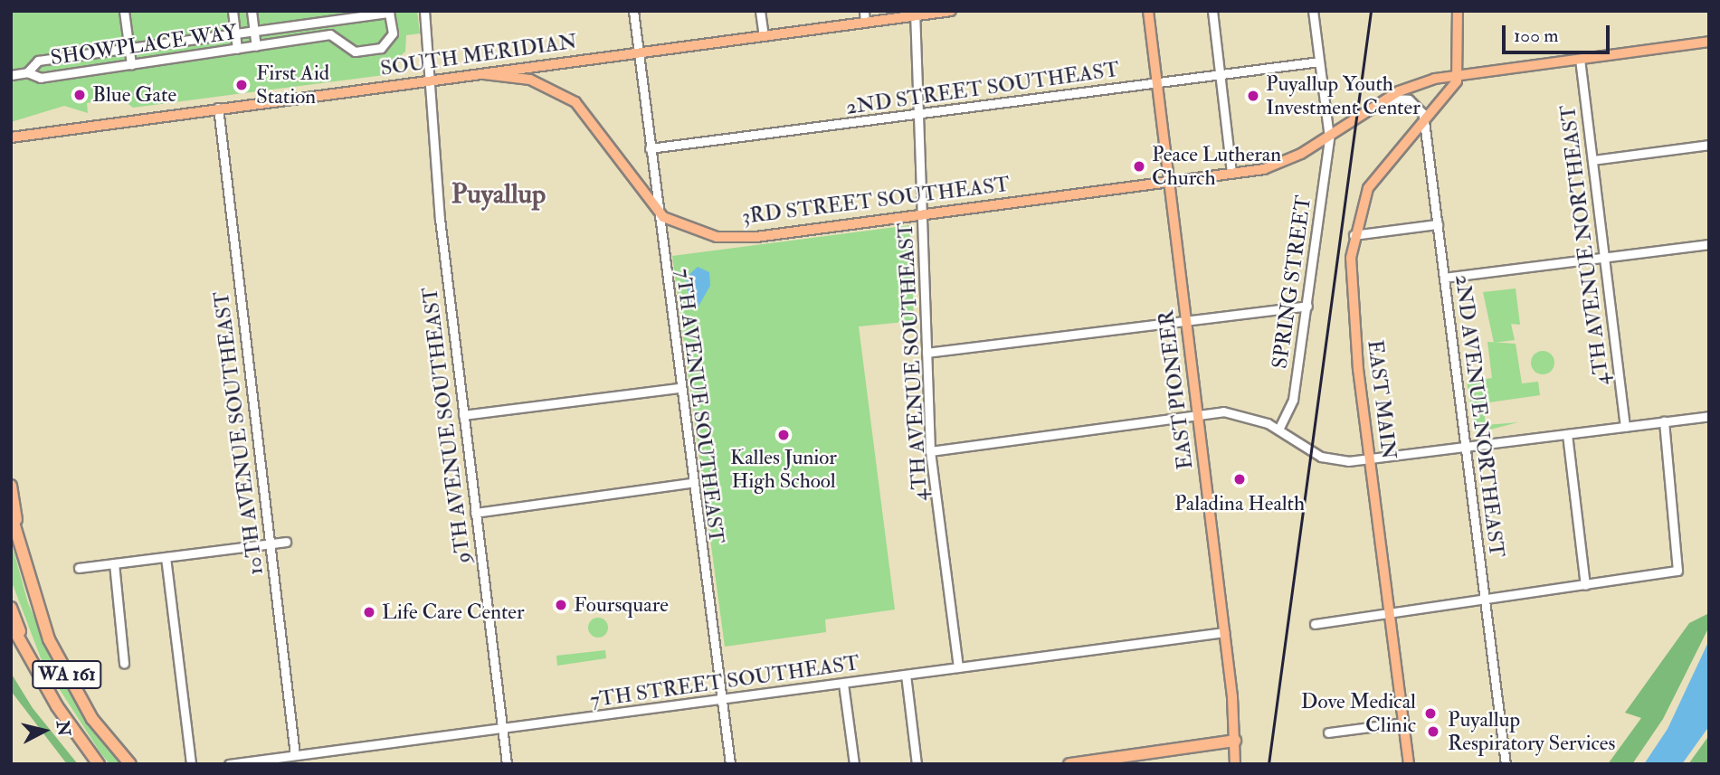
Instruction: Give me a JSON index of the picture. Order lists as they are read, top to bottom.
{
  "streets": {
    "highway": ["WA 161"],
    "main road": [
      "SOUTH MERIDIAN",
      "3RD STREET SOUTHEAST",
      "EAST PIONEER",
      "EAST MAIN"
    ],
    "street": [
      "SHOWPLACE WAY",
      "2ND STREET SOUTHEAST",
      "4TH AVENUE NORTHEAST",
      "SPRING STREET",
      "4TH AVENUE SOUTHEAST",
      "7TH AVENUE SOUTHEAST",
      "2ND AVENUE NORTHEAST",
      "9TH AVENUE SOUTHEAST",
      "10TH AVENUE SOUTHEAST",
      "7TH STREET SOUTHEAST"
    ]
  },
  "crossings": [
    ["SOUTH MERIDIAN", "3RD STREET SOUTHEAST"],
    ["SOUTH MERIDIAN", "4TH AVENUE SOUTHEAST"],
    ["SOUTH MERIDIAN", "7TH AVENUE SOUTHEAST"],
    ["SOUTH MERIDIAN", "9TH AVENUE SOUTHEAST"],
    ["SOUTH MERIDIAN", "10TH AVENUE SOUTHEAST"],
    ["2ND STREET SOUTHEAST", "4TH AVENUE SOUTHEAST"],
    ["2ND STREET SOUTHEAST", "EAST PIONEER"],
    ["2ND STREET SOUTHEAST", "7TH AVENUE SOUTHEAST"],
    ["3RD STREET SOUTHEAST", "4TH AVENUE NORTHEAST"],
    ["3RD STREET SOUTHEAST", "SPRING STREET"],
    ["3RD STREET SOUTHEAST", "4TH AVENUE SOUTHEAST"],
    ["3RD STREET SOUTHEAST", "EAST PIONEER"],
    ["3RD STREET SOUTHEAST", "EAST MAIN"],
    ["3RD STREET SOUTHEAST", "7TH AVENUE SOUTHEAST"],
    ["3RD STREET SOUTHEAST", "2ND AVENUE NORTHEAST"],
    ["4TH AVENUE SOUTHEAST", "7TH STREET SOUTHEAST"],
    ["EAST PIONEER", "7TH STREET SOUTHEAST"],
    ["EAST MAIN", "2ND AVENUE NORTHEAST"],
    ["7TH AVENUE SOUTHEAST", "7TH STREET SOUTHEAST"],
    ["9TH AVENUE SOUTHEAST", "7TH STREET SOUTHEAST"],
    ["10TH AVENUE SOUTHEAST", "7TH STREET SOUTHEAST"]
  ],
  "districts": ["Puyallup"],
  "places": [
    "First Aid Station",
    "Blue Gate",
    "Puyallup Youth Investment Center",
    "Peace Lutheran Church",
    "Kalles Junior High School",
    "Paladina Health",
    "Foursquare",
    "Life Care Center",
    "Dove Medical Clinic",
    "Puyallup Respiratory Services"
  ],
  "scale_bar": "100 m",
  "north": "right"
}
